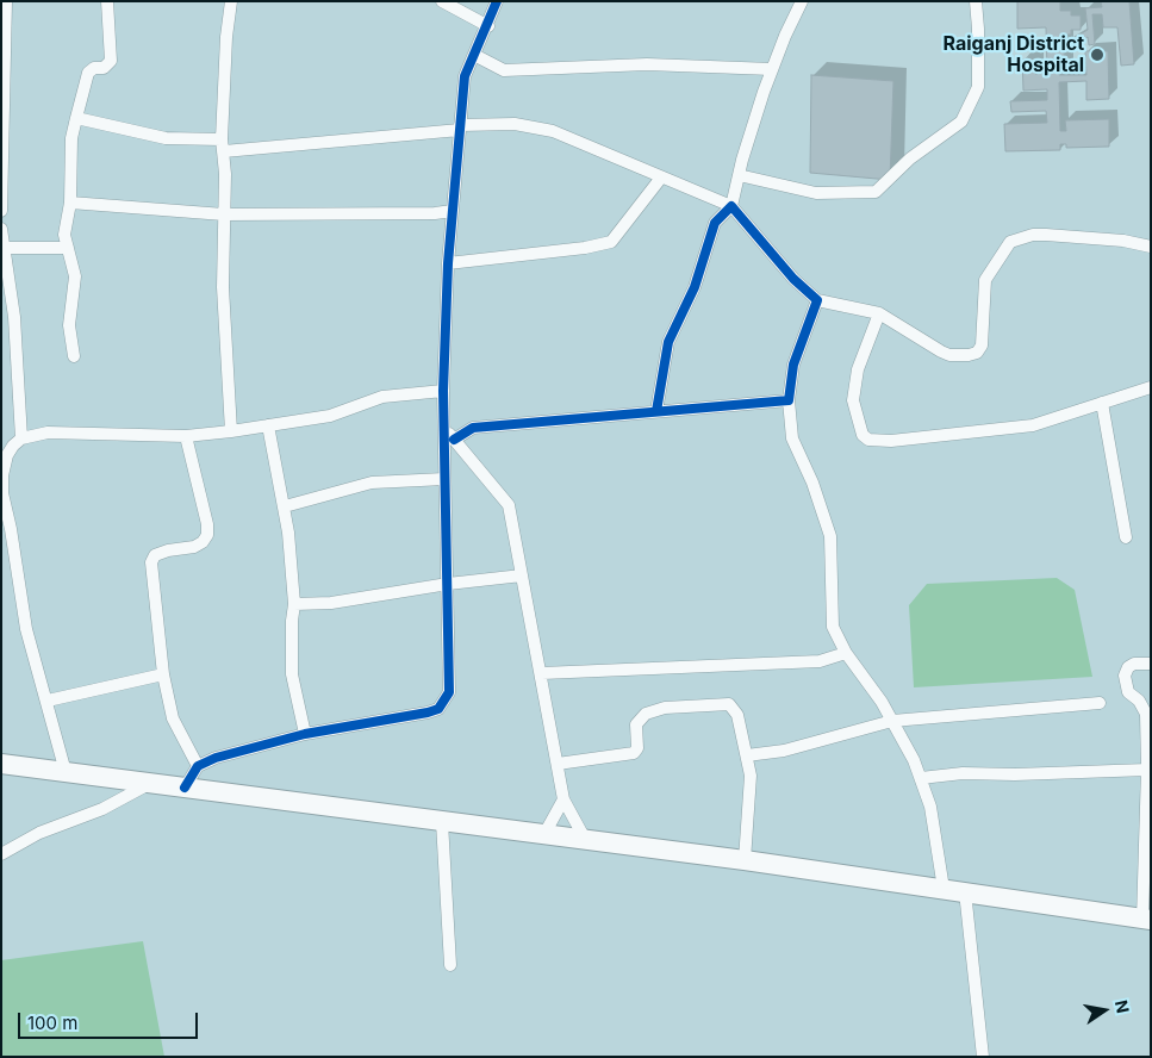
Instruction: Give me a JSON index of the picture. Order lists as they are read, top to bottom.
{
  "places": ["Raiganj District Hospital"],
  "scale_bar": "100 m",
  "north": "right"
}
